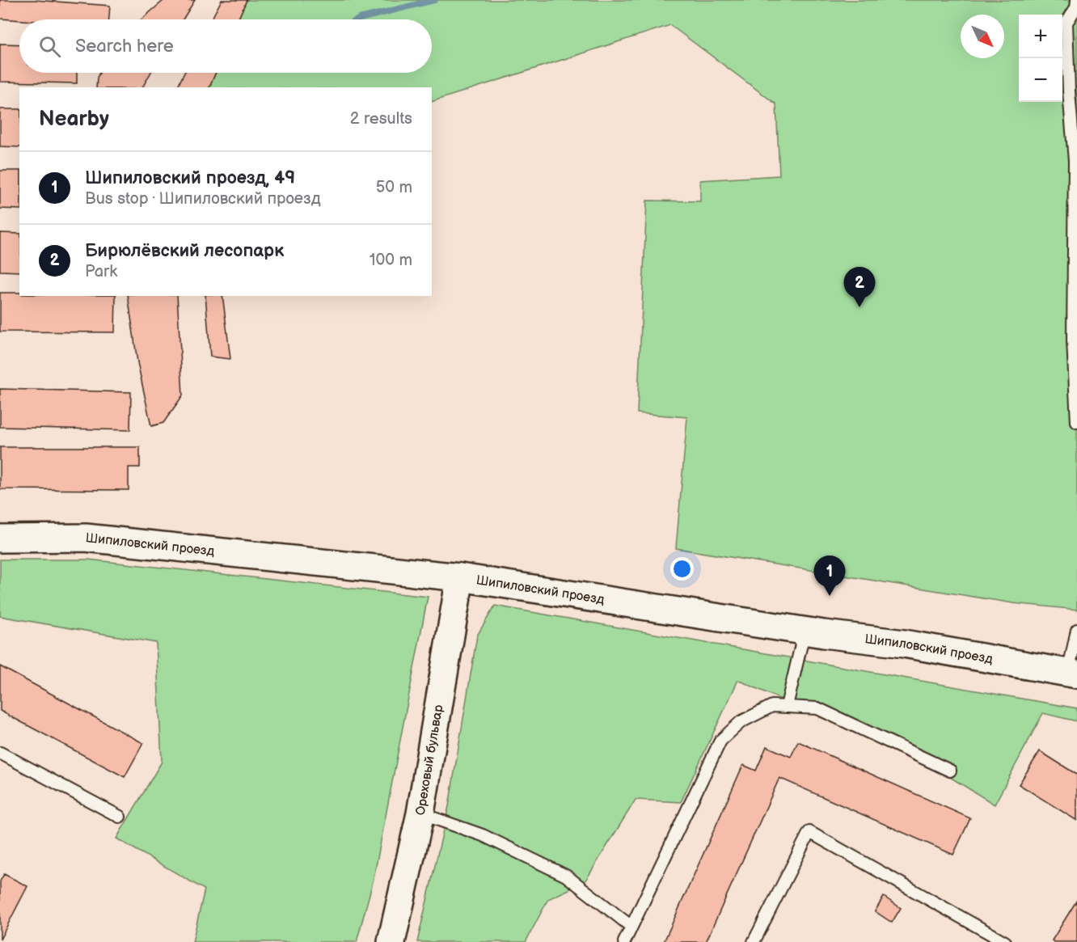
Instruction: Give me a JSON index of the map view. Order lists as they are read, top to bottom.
{
  "streets": {
    "main road": ["Шипиловский проезд", "Ореховый бульвар"]
  },
  "crossings": [
    ["Шипиловский проезд", "Ореховый бульвар"]
  ],
  "north": "bottom right",
  "page": {
    "map_buttons": ["+", "−"],
    "search": "Search here",
    "heading": ["Nearby", "2 results"],
    "list": [
      {
        "mark": "1",
        "name": "Шипиловский проезд, 49",
        "note": "Bus stop · Шипиловский проезд",
        "value": "50 m"
      },
      {
        "mark": "2",
        "name": "Бирюлёвский лесопарк",
        "note": "Park",
        "value": "100 m"
      }
    ],
    "pins": ["2", "1"]
  }
}
